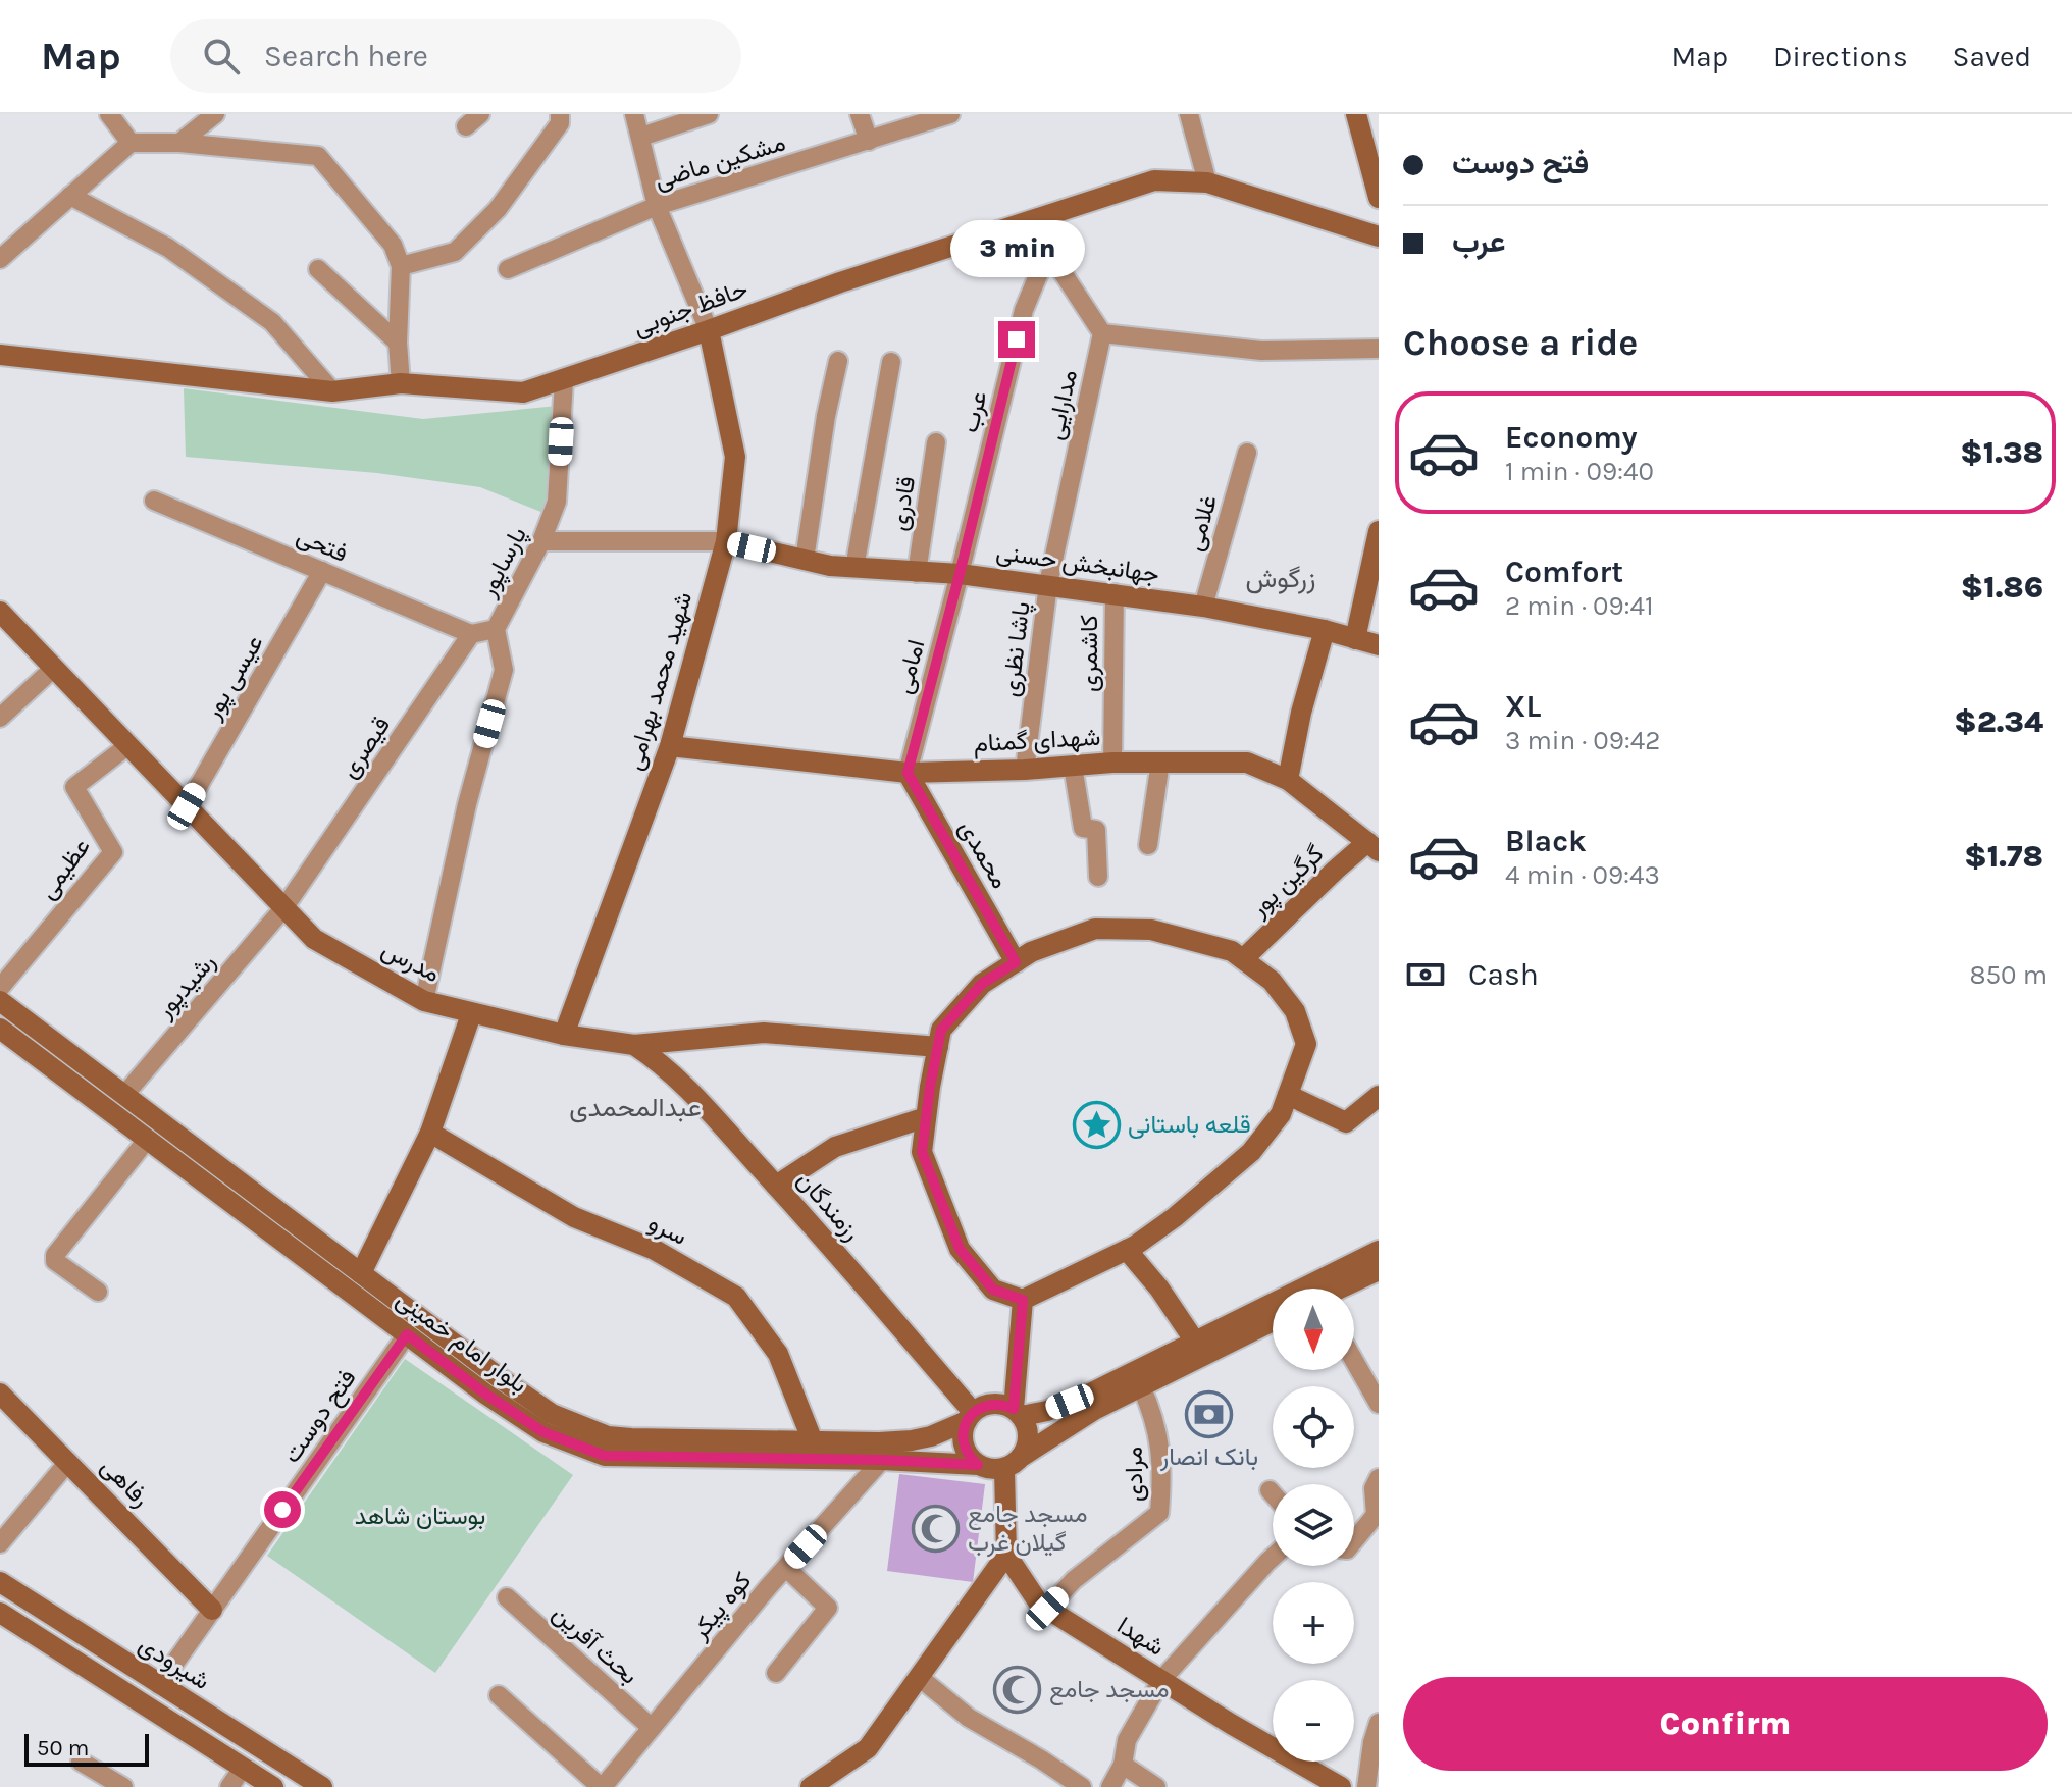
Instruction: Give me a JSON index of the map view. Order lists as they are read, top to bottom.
{
  "streets": {
    "street": [
      "مشکین ماضی",
      "حافظ جنوبی",
      "مدارایی",
      "عرب",
      "قادری",
      "غلامی",
      "فتحی",
      "پارساپور",
      "جهانبخش حسنی",
      "پاشا نظری",
      "کاشمری",
      "امامی",
      "عیسی پور",
      "شهید محمد بهرامی",
      "شهدای گمنام",
      "قیصری",
      "محمدی",
      "عظیمی",
      "گرگین پور",
      "مدرس",
      "رشیدپور",
      "رزمندگان",
      "سرو",
      "بلوار امام خمینی",
      "فتح دوست",
      "مرادی",
      "رفاهی",
      "کوه پیکر",
      "شهدا",
      "بحث آفرین",
      "شیرودی"
    ]
  },
  "crossings": [
    ["حافظ جنوبی", "پارساپور"],
    ["حافظ جنوبی", "شهید محمد بهرامی"],
    ["مدارایی", "جهانبخش حسنی"],
    ["مدارایی", "پاشا نظری"],
    ["عرب", "جهانبخش حسنی"],
    ["عرب", "امامی"],
    ["قادری", "جهانبخش حسنی"],
    ["غلامی", "جهانبخش حسنی"],
    ["فتحی", "عیسی پور"],
    ["فتحی", "قیصری"],
    ["پارساپور", "مدرس"],
    ["جهانبخش حسنی", "پاشا نظری"],
    ["جهانبخش حسنی", "کاشمری"],
    ["جهانبخش حسنی", "امامی"],
    ["جهانبخش حسنی", "شهید محمد بهرامی"],
    ["پاشا نظری", "شهدای گمنام"],
    ["کاشمری", "شهدای گمنام"],
    ["امامی", "شهدای گمنام"],
    ["امامی", "محمدی"],
    ["عیسی پور", "مدرس"],
    ["شهید محمد بهرامی", "شهدای گمنام"],
    ["شهید محمد بهرامی", "مدرس"],
    ["شهدای گمنام", "محمدی"],
    ["شهدای گمنام", "گرگین پور"],
    ["قیصری", "مدرس"],
    ["قیصری", "رشیدپور"],
    ["عظیمی", "مدرس"],
    ["مدرس", "رشیدپور"],
    ["مدرس", "رزمندگان"],
    ["رشیدپور", "بلوار امام خمینی"],
    ["رزمندگان", "بلوار امام خمینی"],
    ["سرو", "بلوار امام خمینی"],
    ["بلوار امام خمینی", "فتح دوست"],
    ["بلوار امام خمینی", "کوه پیکر"],
    ["فتح دوست", "رفاهی"],
    ["فتح دوست", "شیرودی"],
    ["مرادی", "شهدا"],
    ["کوه پیکر", "بحث آفرین"]
  ],
  "districts": ["زرگوش", "عبدالمحمدی"],
  "parks": ["بوستان شاهد"],
  "places": {
    "place": ["قلعه باستانی"],
    "bank": ["بانک انصار"],
    "mosque": ["مسجد جامع گیلان غرب", "مسجد جامع"]
  },
  "scale_bar": "50 m",
  "north": "bottom",
  "page": {
    "header": "Map",
    "search": "Search here",
    "nav": ["Map", "Directions", "Saved"],
    "banner": ["فتح دوست", "عرب"],
    "bubble": "3 min",
    "heading": "Choose a ride",
    "list": [
      {
        "name": "Economy",
        "note": "1 min · 09:40",
        "value": "$1.38"
      },
      {
        "name": "Comfort",
        "note": "2 min · 09:41",
        "value": "$1.86"
      },
      {
        "name": "XL",
        "note": "3 min · 09:42",
        "value": "$2.34"
      },
      {
        "name": "Black",
        "note": "4 min · 09:43",
        "value": "$1.78"
      }
    ],
    "pay": ["Cash", "850 m"],
    "map_buttons": ["+", "−"],
    "buttons": "Confirm",
    "scale": "50 m"
  }
}
